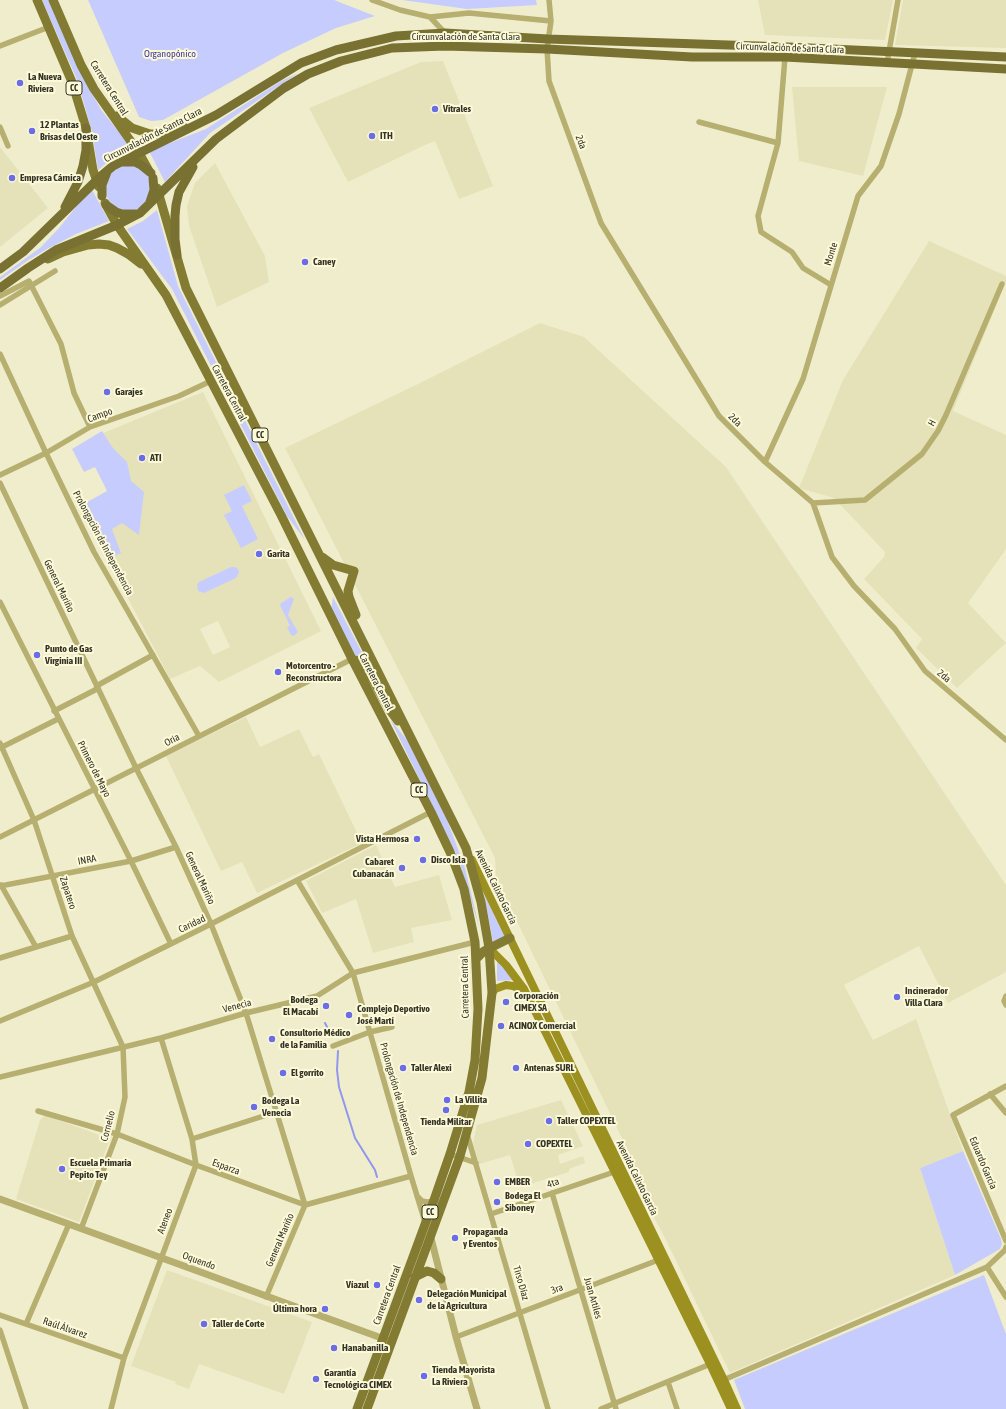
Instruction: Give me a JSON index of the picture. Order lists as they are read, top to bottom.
{
  "streets": {
    "highway": ["Circunvalación de Santa Clara"],
    "main road": ["CC", "Carretera Central", "Avenida Calixto García"],
    "street": [
      "2da",
      "Monte",
      "Campo",
      "H",
      "Prolongación de Independencia",
      "General Mariño",
      "Oria",
      "Primero de Mayo",
      "INRA",
      "Zapatero",
      "Caridad",
      "Venecia",
      "Cornelio",
      "Eduardo García",
      "Esparza",
      "4ta",
      "Ateneo",
      "Oquendo",
      "Tirso Díaz",
      "3ra",
      "Juan Artiles",
      "Raúl Álvarez"
    ]
  },
  "crossings": [
    ["Circunvalación de Santa Clara", "Carretera Central"],
    ["Circunvalación de Santa Clara", "2da"],
    ["Circunvalación de Santa Clara", "Monte"],
    ["Carretera Central", "Campo"],
    ["Carretera Central", "Prolongación de Independencia"],
    ["Carretera Central", "Oria"],
    ["Carretera Central", "Avenida Calixto García"],
    ["Carretera Central", "Caridad"],
    ["Carretera Central", "Venecia"],
    ["Carretera Central", "Oquendo"],
    ["Carretera Central", "Tirso Díaz"],
    ["2da", "Monte"],
    ["2da", "H"],
    ["Campo", "Prolongación de Independencia"],
    ["Prolongación de Independencia", "Oria"],
    ["Prolongación de Independencia", "Caridad"],
    ["Prolongación de Independencia", "Venecia"],
    ["Prolongación de Independencia", "3ra"],
    ["General Mariño", "Oria"],
    ["General Mariño", "INRA"],
    ["General Mariño", "Caridad"],
    ["General Mariño", "Venecia"],
    ["General Mariño", "Esparza"],
    ["General Mariño", "Oquendo"],
    ["Oria", "Primero de Mayo"],
    ["Oria", "Zapatero"],
    ["Primero de Mayo", "INRA"],
    ["Primero de Mayo", "Caridad"],
    ["INRA", "Zapatero"],
    ["Avenida Calixto García", "4ta"],
    ["Avenida Calixto García", "3ra"],
    ["Zapatero", "Caridad"],
    ["Zapatero", "Venecia"],
    ["Zapatero", "Cornelio"],
    ["Venecia", "Cornelio"],
    ["Venecia", "Ateneo"],
    ["Cornelio", "Esparza"],
    ["Cornelio", "Oquendo"],
    ["Esparza", "Ateneo"],
    ["4ta", "Tirso Díaz"],
    ["4ta", "Juan Artiles"],
    ["Ateneo", "Oquendo"],
    ["Ateneo", "Raúl Álvarez"],
    ["Tirso Díaz", "3ra"],
    ["3ra", "Juan Artiles"]
  ],
  "parks": ["Organopónico"],
  "places": [
    "La Nueva Riviera",
    "Vitrales",
    "12 Plantas Brisas del Oeste",
    "ITH",
    "Empresa Cárnica",
    "Caney",
    "Garajes",
    "ATI",
    "Garita",
    "Punto de Gas Virginia III",
    "Motorcentro - Reconstructora",
    "Vista Hermosa",
    "Disco Isla",
    "Cabaret Cubanacán",
    "Incinerador Villa Clara",
    "Corporación CIMEX SA",
    "Bodega El Macabí",
    "Complejo Deportivo José Martí",
    "ACINOX Comercial",
    "Consultorio Médico de la Familia",
    "Taller Alexi",
    "Antenas SURL",
    "El gorrito",
    "La Villita",
    "Bodega La Venecia",
    "Tienda Militar",
    "Taller COPEXTEL",
    "COPEXTEL",
    "Escuela Primaria Pepito Tey",
    "EMBER",
    "Bodega El Siboney",
    "Propaganda y Eventos",
    "Víazul",
    "Delegación Municipal de la Agricultura",
    "Última hora",
    "Taller de Corte",
    "Hanabanilla",
    "Tienda Mayorista La Riviera",
    "Garantía Tecnológica CIMEX"
  ]
}
